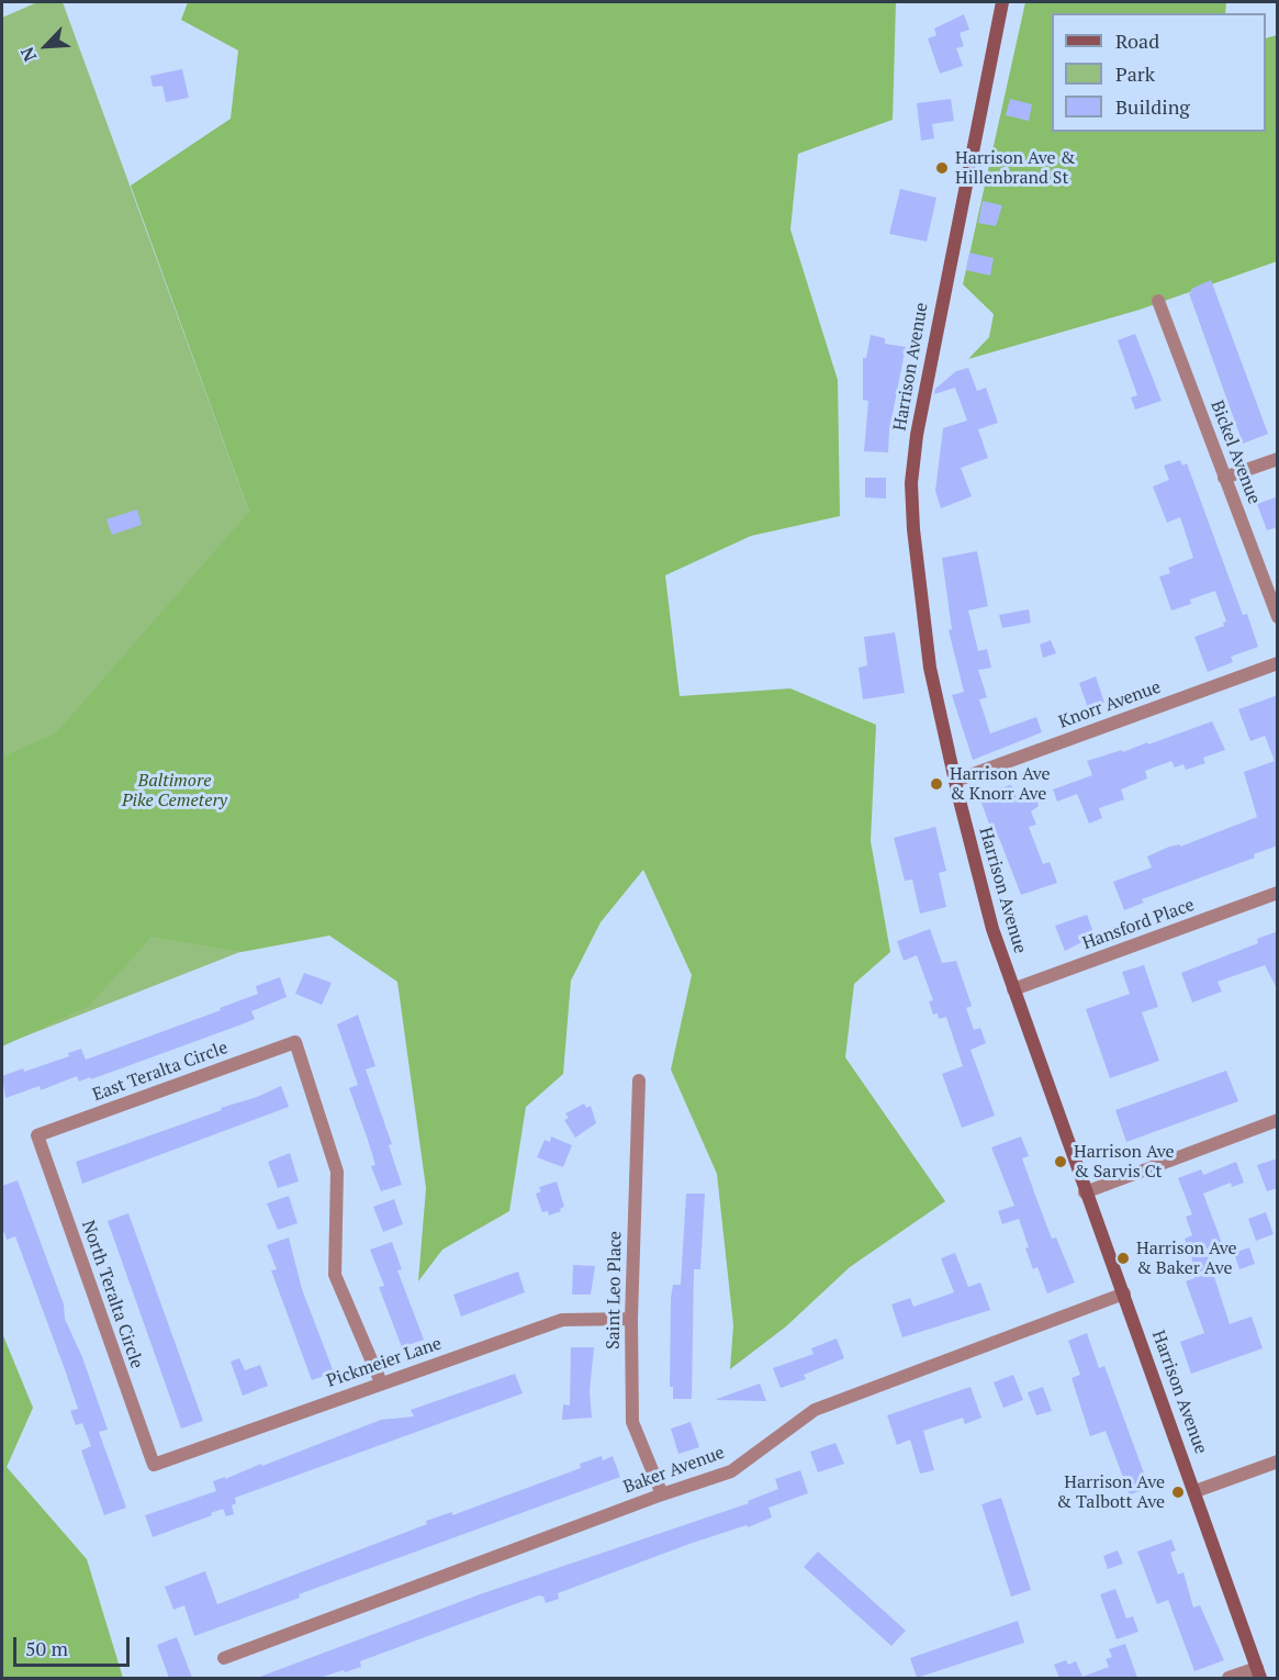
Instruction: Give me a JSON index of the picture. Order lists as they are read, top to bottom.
{
  "streets": {
    "main road": ["Harrison Avenue"],
    "street": [
      "Bickel Avenue",
      "Knorr Avenue",
      "Hansford Place",
      "East Teralta Circle",
      "Saint Leo Place",
      "North Teralta Circle",
      "Pickmeier Lane",
      "Baker Avenue"
    ]
  },
  "crossings": [
    ["Harrison Avenue", "Knorr Avenue"],
    ["Harrison Avenue", "Hansford Place"],
    ["Harrison Avenue", "Baker Avenue"],
    ["East Teralta Circle", "North Teralta Circle"],
    ["East Teralta Circle", "Pickmeier Lane"],
    ["Saint Leo Place", "Pickmeier Lane"],
    ["Saint Leo Place", "Baker Avenue"],
    ["North Teralta Circle", "Pickmeier Lane"]
  ],
  "parks": ["Baltimore Pike Cemetery"],
  "places": [
    "Harrison Ave & Hillenbrand St",
    "Harrison Ave & Knorr Ave",
    "Harrison Ave & Sarvis Ct",
    "Harrison Ave & Baker Ave",
    "Harrison Ave & Talbott Ave"
  ],
  "legend": ["Road", "Park", "Building"],
  "scale_bar": "50 m",
  "north": "bottom left"
}
